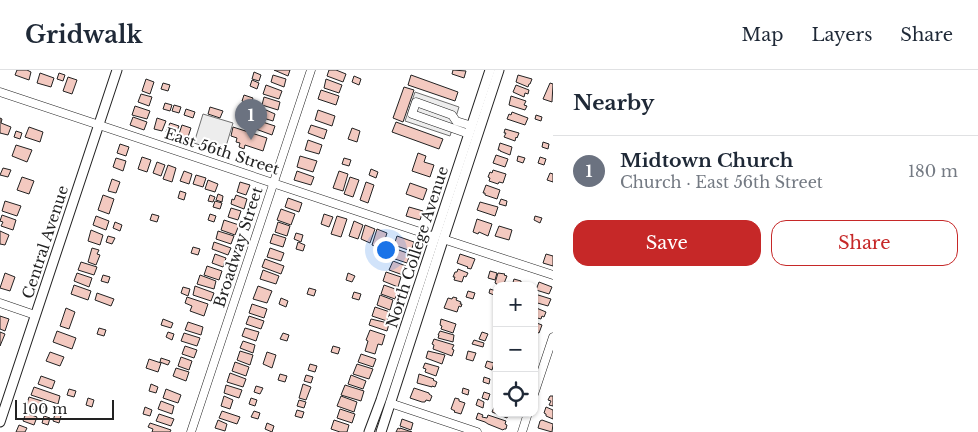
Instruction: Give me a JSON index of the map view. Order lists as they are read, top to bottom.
{
  "streets": {
    "main road": ["Central Avenue", "North College Avenue"],
    "street": ["East 56th Street", "Broadway Street"]
  },
  "crossings": [
    ["East 56th Street", "Central Avenue"],
    ["East 56th Street", "Broadway Street"],
    ["East 56th Street", "North College Avenue"]
  ],
  "scale_bar": "100 m",
  "page": {
    "header": "Gridwalk",
    "nav": ["Map", "Layers", "Share"],
    "heading": "Nearby",
    "pins": "1",
    "list": [
      {
        "mark": "1",
        "name": "Midtown Church",
        "note": "Church · East 56th Street",
        "value": "180 m"
      }
    ],
    "buttons": ["Save", "Share"],
    "map_buttons": ["+", "−"],
    "scale": "100 m"
  }
}
